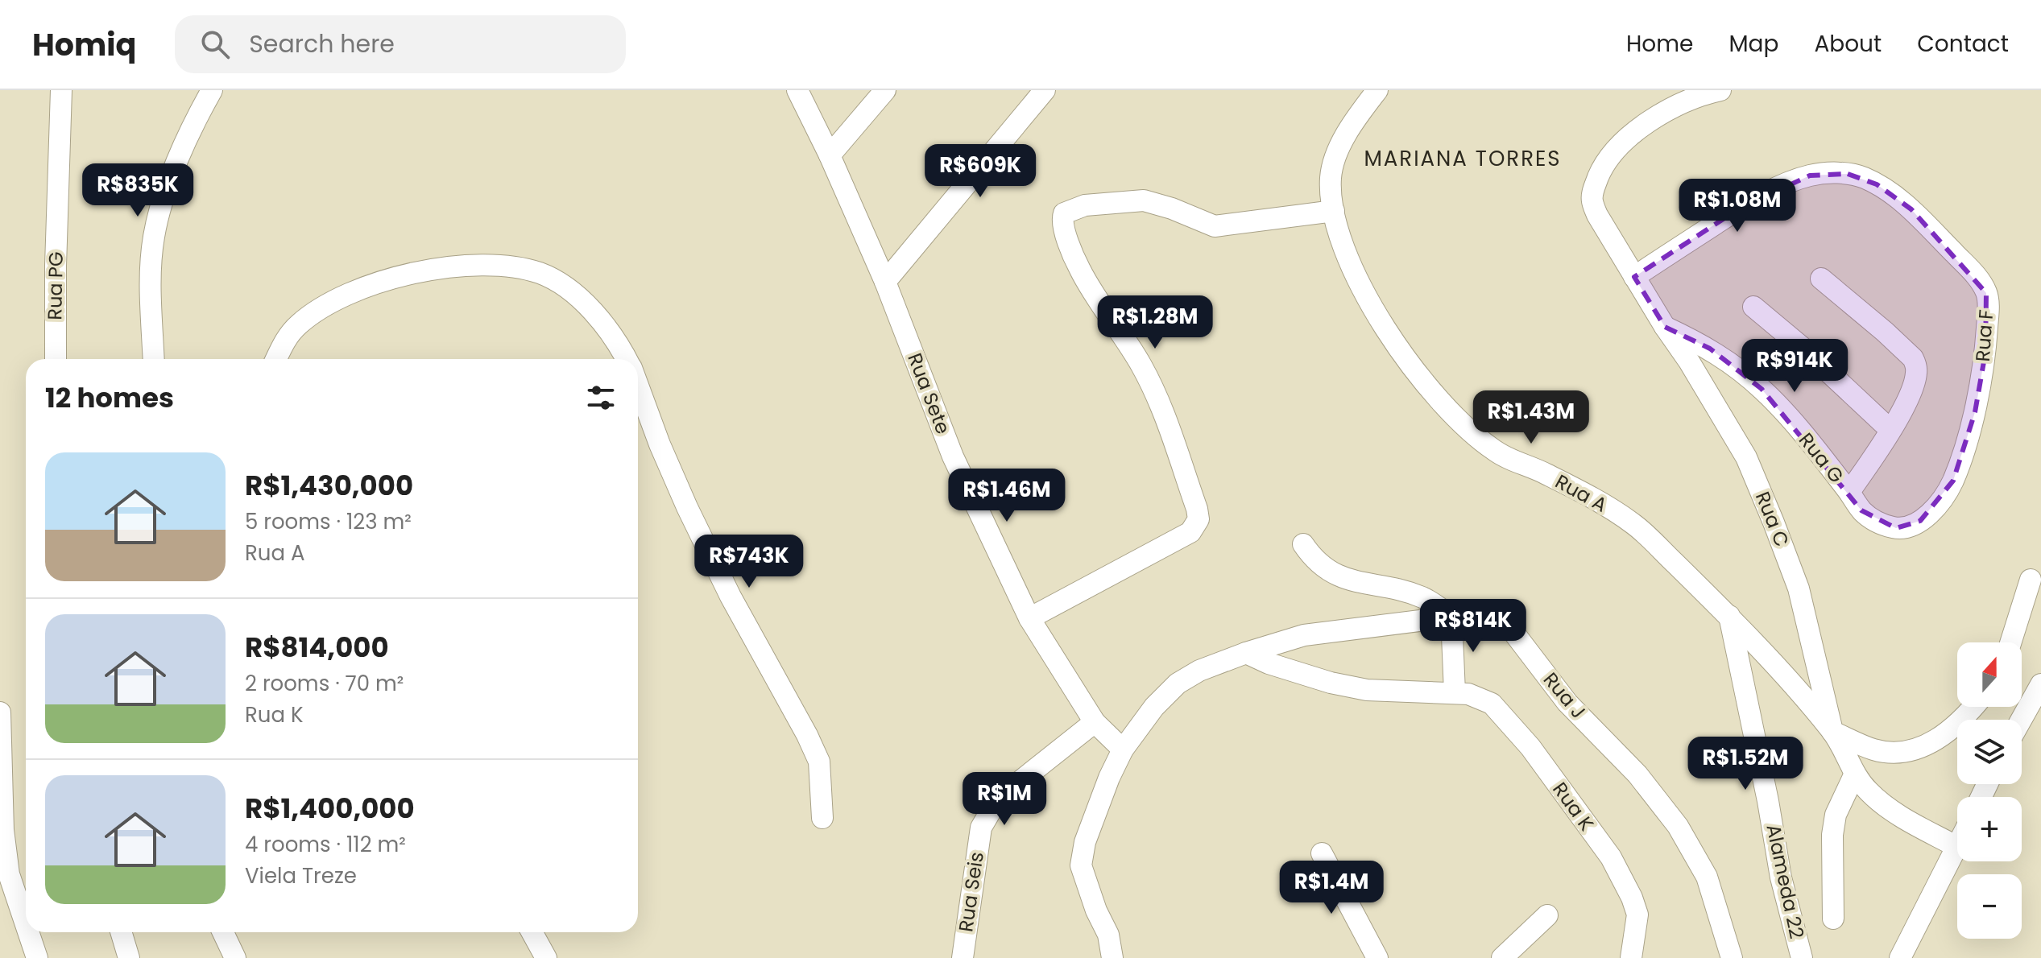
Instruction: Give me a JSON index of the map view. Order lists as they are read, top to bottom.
{
  "streets": {
    "street": [
      "Rua PG",
      "Rua F",
      "Rua Sete",
      "Rua G",
      "Rua A",
      "Rua C",
      "Rua J",
      "Rua K",
      "Alameda 22",
      "Rua Seis"
    ]
  },
  "crossings": [
    ["Rua F", "Rua G"],
    ["Rua F", "Rua C"],
    ["Rua Sete", "Rua J"],
    ["Rua Sete", "Rua Seis"],
    ["Rua G", "Rua C"],
    ["Rua A", "Rua C"],
    ["Rua A", "Alameda 22"],
    ["Rua J", "Rua K"]
  ],
  "districts": ["MARIANA TORRES"],
  "north": "top",
  "page": {
    "header": "Homiq",
    "search": "Search here",
    "nav": [
      "Home",
      "Map",
      "About",
      "Contact"
    ],
    "price": [
      "R$609K",
      "R$835K",
      "R$1.08M",
      "R$1.28M",
      "R$914K",
      "R$1.43M",
      "R$1.46M",
      "R$743K",
      "R$814K",
      "R$1.52M",
      "R$1M",
      "R$1.4M"
    ],
    "heading": "12 homes",
    "list": [
      {
        "name": "R$1,430,000",
        "note": "5 rooms · 123 m² · Rua A"
      },
      {
        "name": "R$814,000",
        "note": "2 rooms · 70 m² · Rua K"
      },
      {
        "name": "R$1,400,000",
        "note": "4 rooms · 112 m² · Viela Treze"
      }
    ],
    "map_buttons": ["+", "−"]
  }
}
